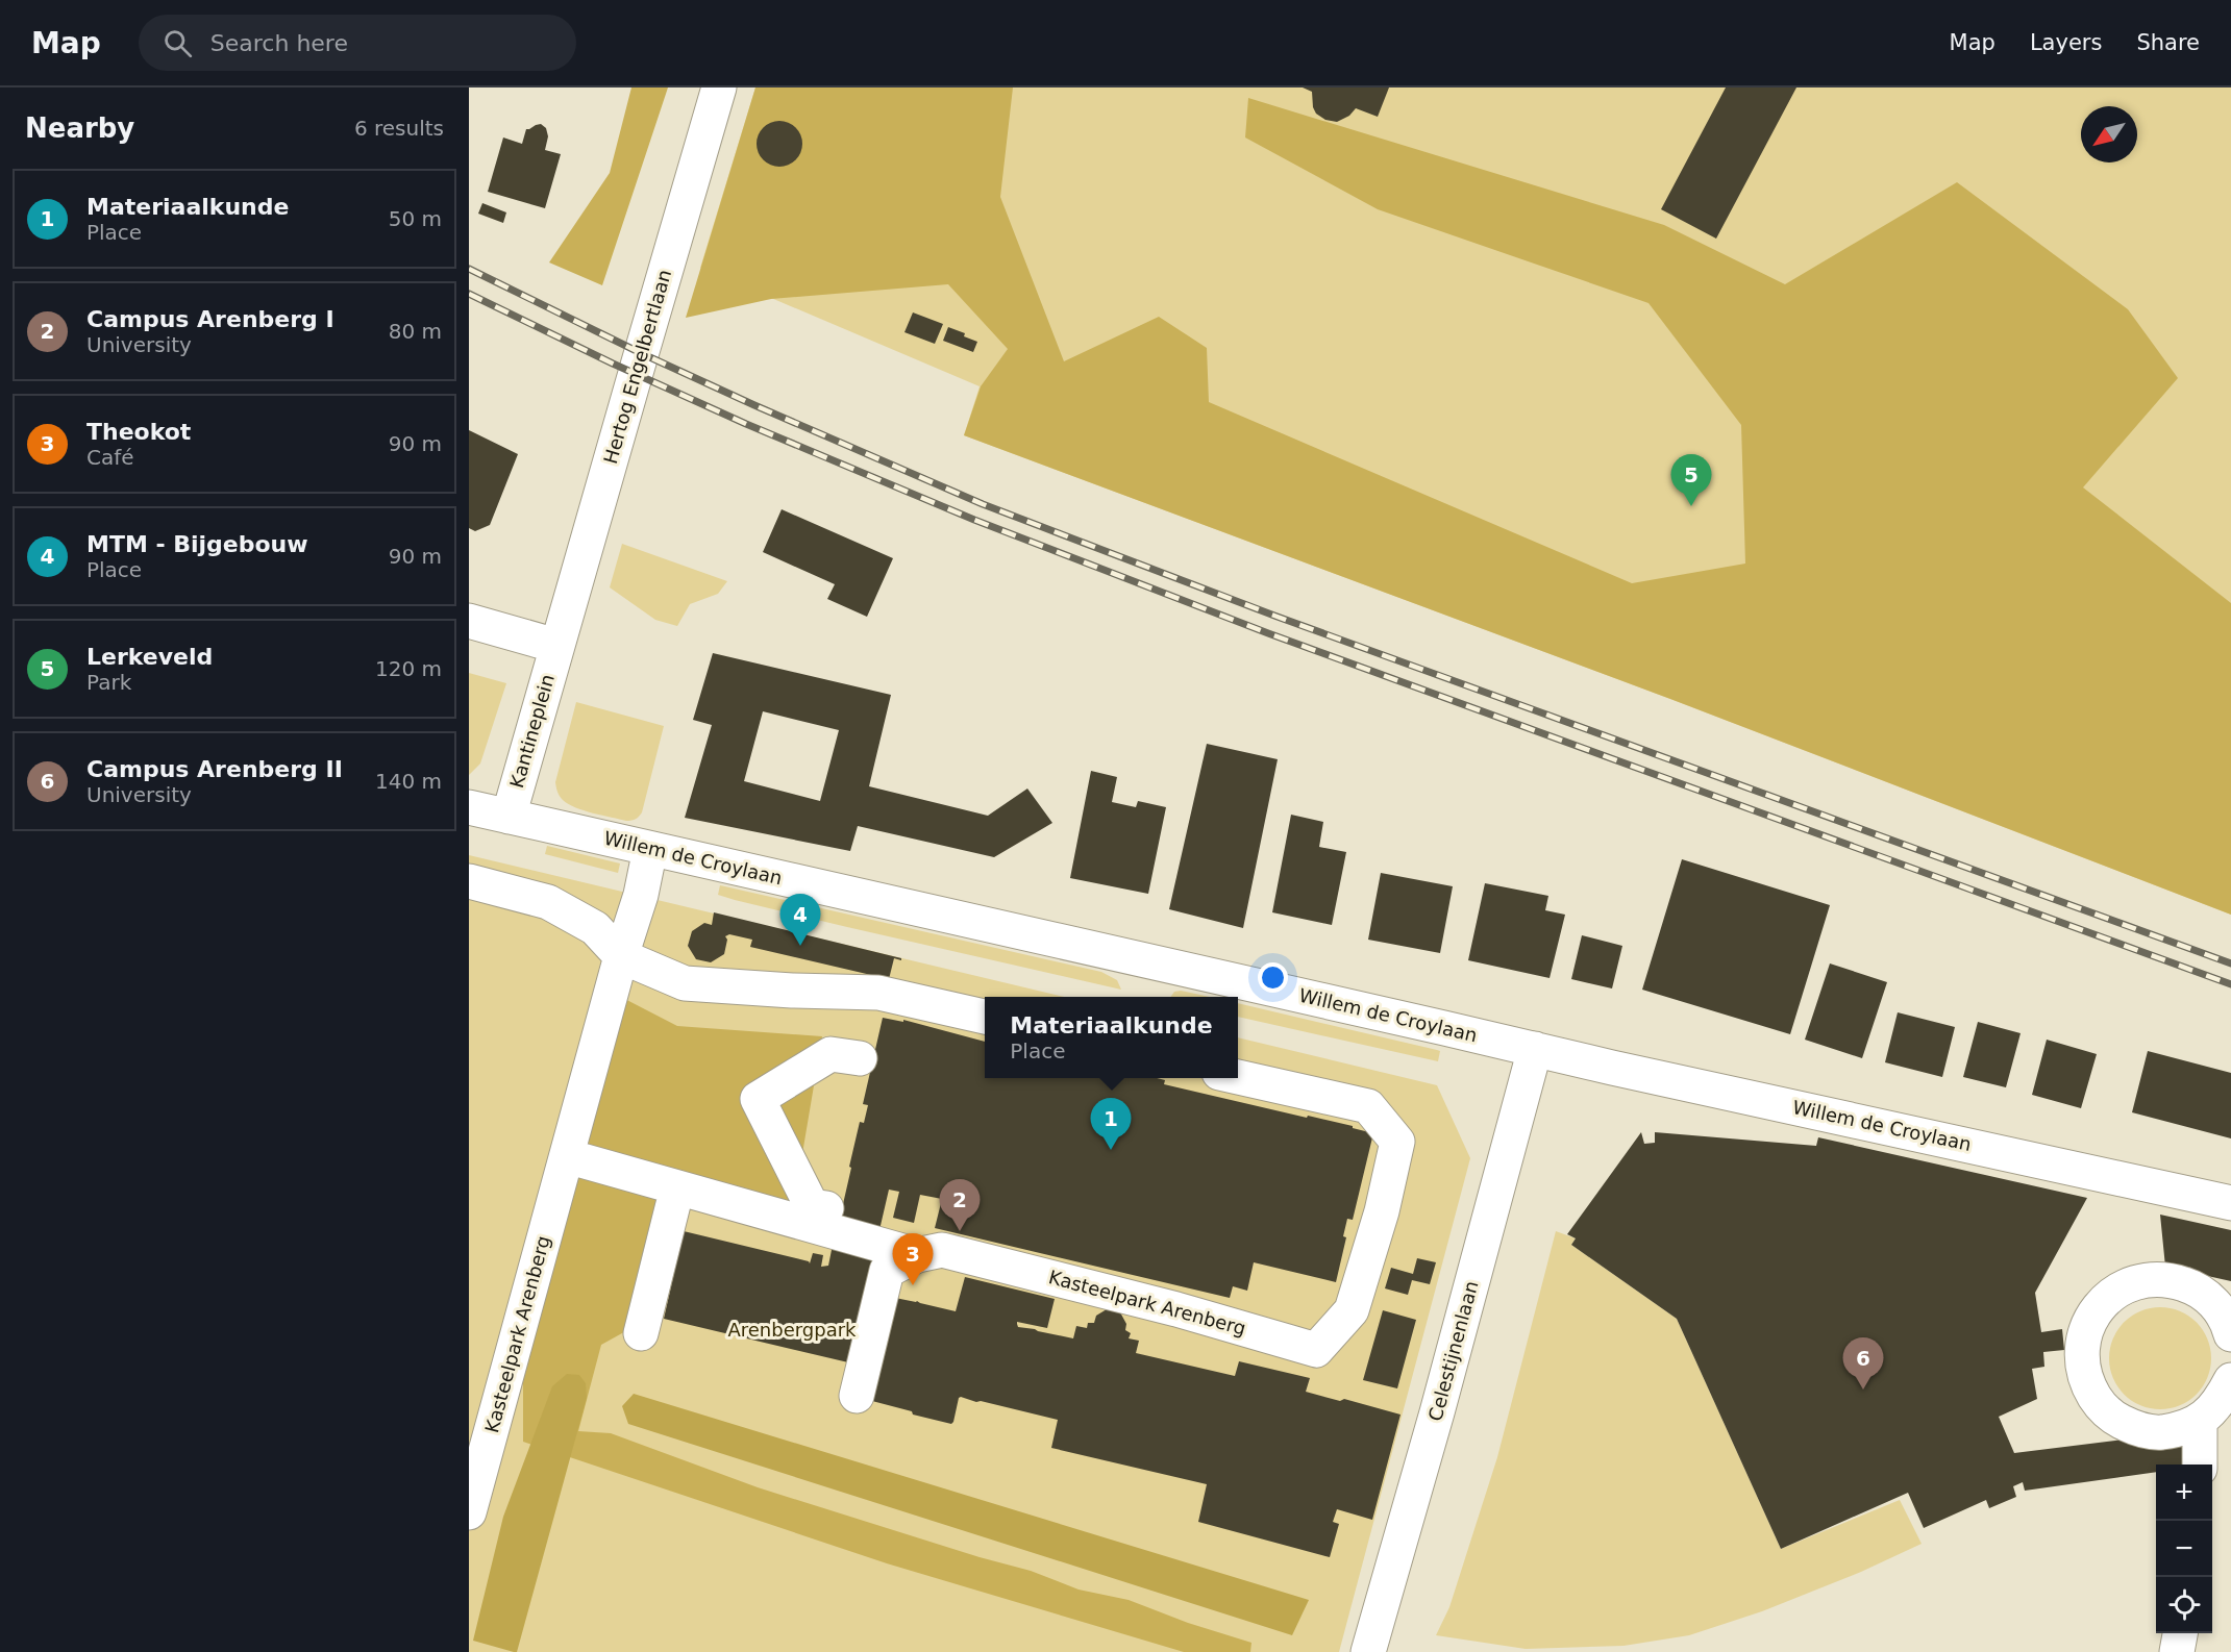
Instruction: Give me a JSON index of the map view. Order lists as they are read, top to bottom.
{
  "streets": {
    "street": [
      "Hertog Engelbertlaan",
      "Kantineplein",
      "Willem de Croylaan",
      "Kasteelpark Arenberg",
      "Celestijnenlaan"
    ]
  },
  "crossings": [
    ["Hertog Engelbertlaan", "Kantineplein"],
    ["Kantineplein", "Willem de Croylaan"],
    ["Willem de Croylaan", "Kasteelpark Arenberg"],
    ["Willem de Croylaan", "Celestijnenlaan"]
  ],
  "parks": ["Arenbergpark"],
  "north": "bottom left",
  "page": {
    "header": "Map",
    "search": "Search here",
    "nav": ["Map", "Layers", "Share"],
    "heading": ["Nearby", "6 results"],
    "list": [
      {
        "mark": "1",
        "name": "Materiaalkunde",
        "note": "Place",
        "value": "50 m"
      },
      {
        "mark": "2",
        "name": "Campus Arenberg I",
        "note": "University",
        "value": "80 m"
      },
      {
        "mark": "3",
        "name": "Theokot",
        "note": "Café",
        "value": "90 m"
      },
      {
        "mark": "4",
        "name": "MTM - Bijgebouw",
        "note": "Place",
        "value": "90 m"
      },
      {
        "mark": "5",
        "name": "Lerkeveld",
        "note": "Park",
        "value": "120 m"
      },
      {
        "mark": "6",
        "name": "Campus Arenberg II",
        "note": "University",
        "value": "140 m"
      }
    ],
    "pins": [
      "5",
      "4",
      "1",
      "2",
      "3",
      "6"
    ],
    "popup": ["Materiaalkunde", "Place"],
    "map_buttons": ["+", "−"]
  }
}
